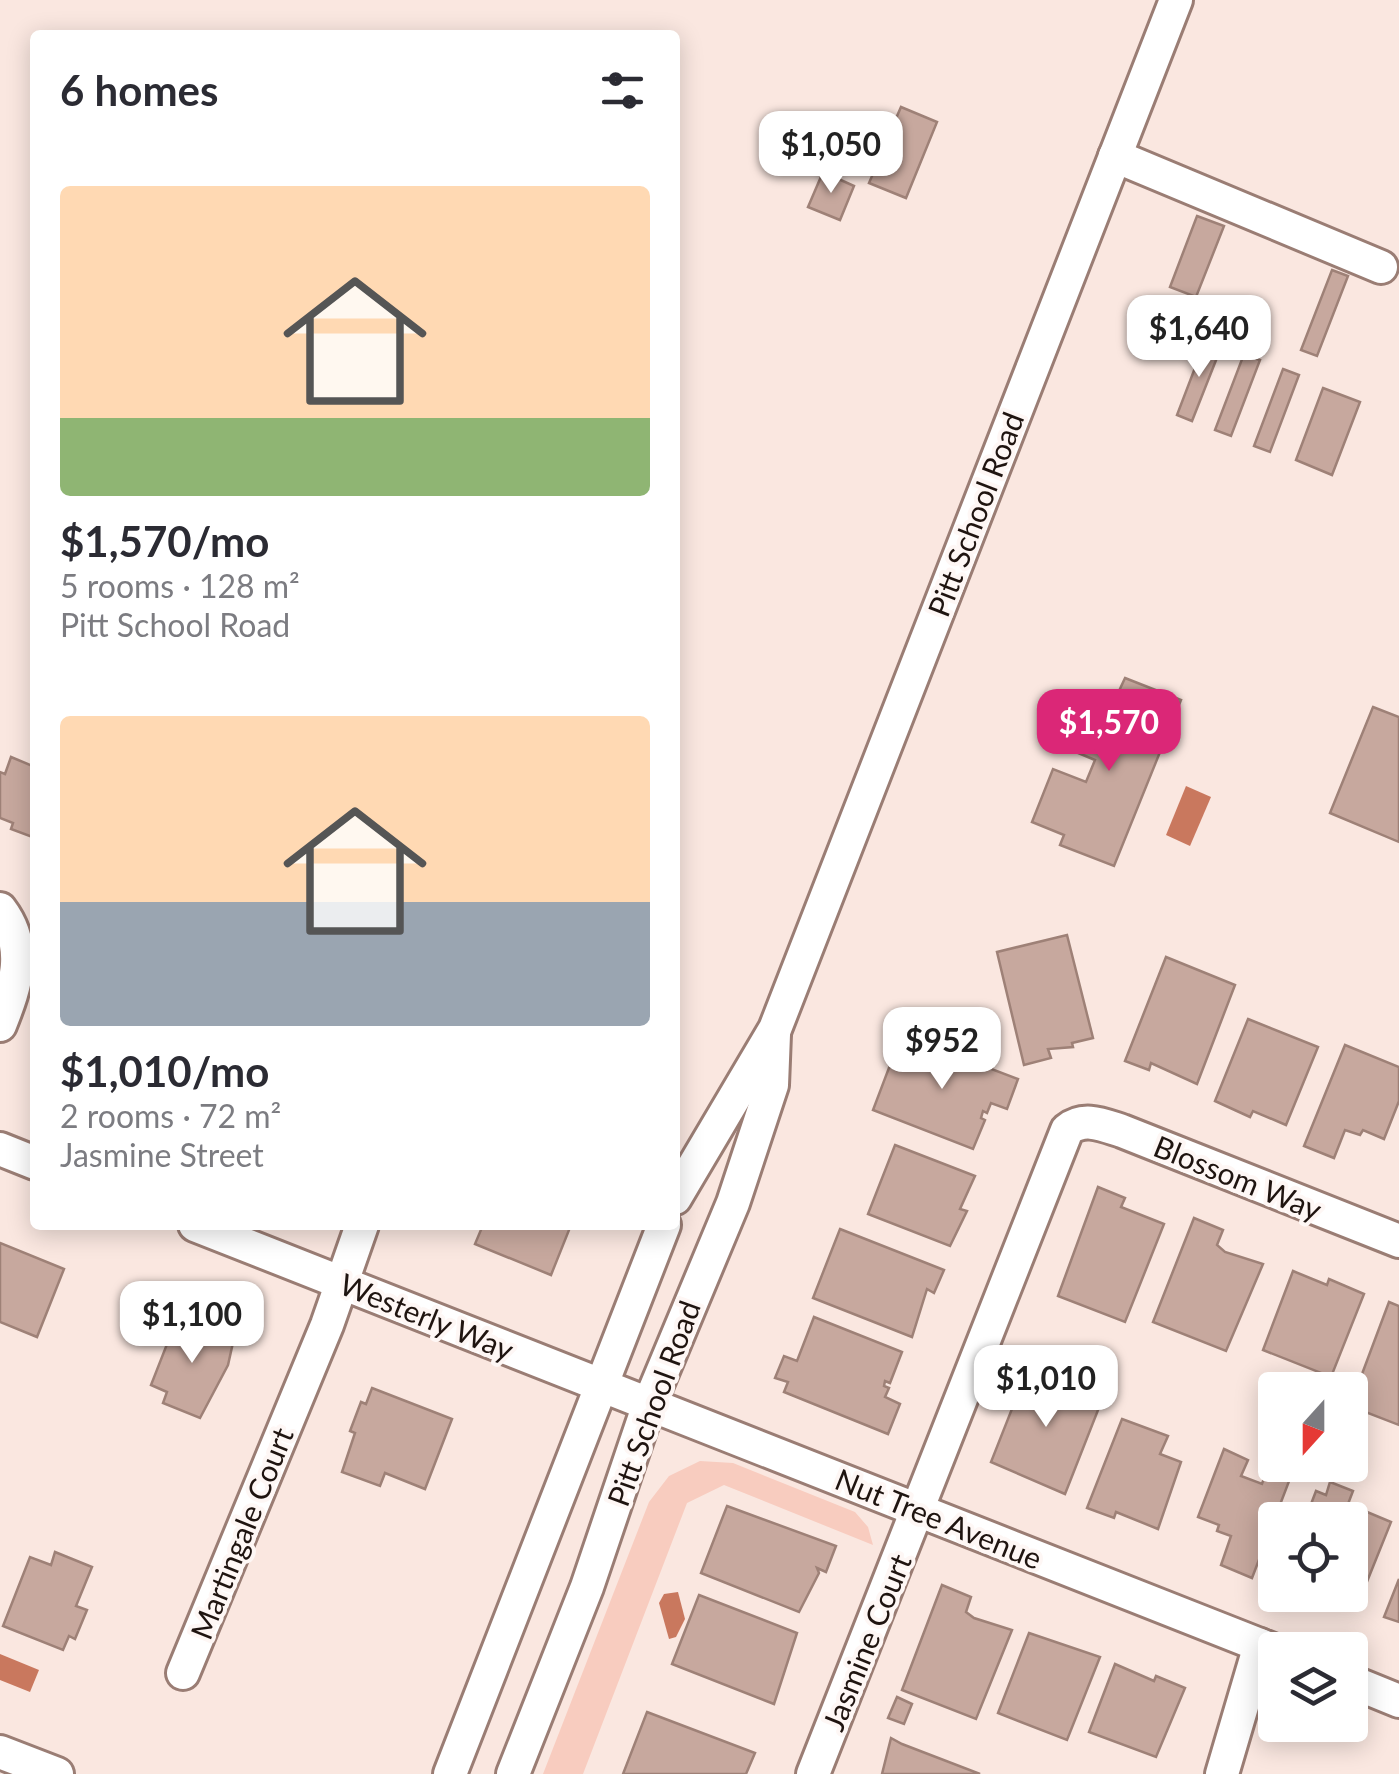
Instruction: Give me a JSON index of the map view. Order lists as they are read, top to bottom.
{
  "streets": {
    "street": [
      "Pitt School Road",
      "Blossom Way",
      "Westerly Way",
      "Nut Tree Avenue",
      "Martingale Court",
      "Jasmine Court"
    ]
  },
  "crossings": [
    ["Pitt School Road", "Westerly Way"],
    ["Pitt School Road", "Nut Tree Avenue"],
    ["Blossom Way", "Jasmine Court"],
    ["Westerly Way", "Nut Tree Avenue"],
    ["Westerly Way", "Martingale Court"],
    ["Nut Tree Avenue", "Jasmine Court"]
  ],
  "north": "bottom",
  "page": {
    "heading": "6 homes",
    "price": [
      "$1,050",
      "$1,640",
      "$1,570",
      "$952",
      "$1,100",
      "$1,010"
    ],
    "list": [
      {
        "name": "$1,570/mo",
        "note": "5 rooms · 128 m² · Pitt School Road"
      },
      {
        "name": "$1,010/mo",
        "note": "2 rooms · 72 m² · Jasmine Street"
      }
    ]
  }
}
